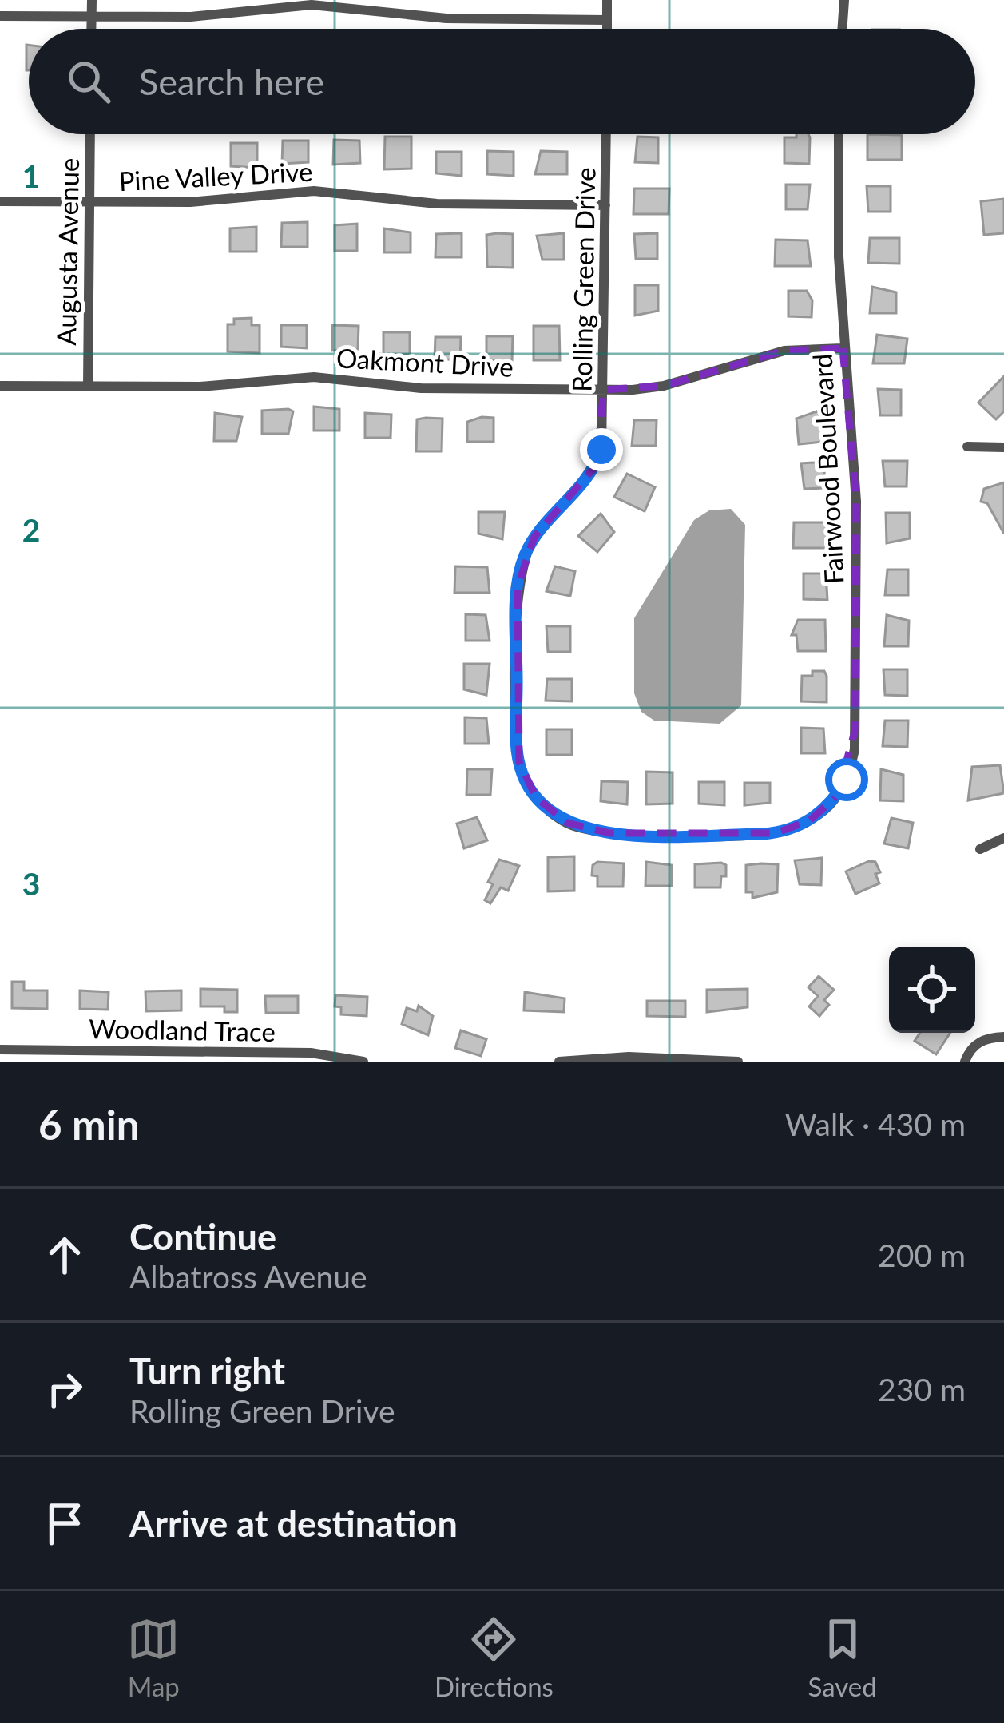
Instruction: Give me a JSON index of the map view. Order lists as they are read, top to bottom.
{
  "streets": {
    "street": [
      "Pine Valley Drive",
      "Augusta Avenue",
      "Rolling Green Drive",
      "Oakmont Drive",
      "Fairwood Boulevard",
      "Woodland Trace"
    ]
  },
  "crossings": [
    ["Pine Valley Drive", "Augusta Avenue"],
    ["Pine Valley Drive", "Rolling Green Drive"],
    ["Augusta Avenue", "Oakmont Drive"],
    ["Rolling Green Drive", "Oakmont Drive"],
    ["Rolling Green Drive", "Fairwood Boulevard"],
    ["Oakmont Drive", "Fairwood Boulevard"]
  ],
  "page": {
    "search": "Search here",
    "heading": ["6 min", "Walk · 430 m"],
    "list": [
      ["Continue", "Albatross Avenue", "200 m"],
      ["Turn right", "Rolling Green Drive", "230 m"],
      "Arrive at destination"
    ],
    "nav": ["Map", "Directions", "Saved"]
  },
  "grid": {
    "rows": ["1", "2", "3"]
  }
}
